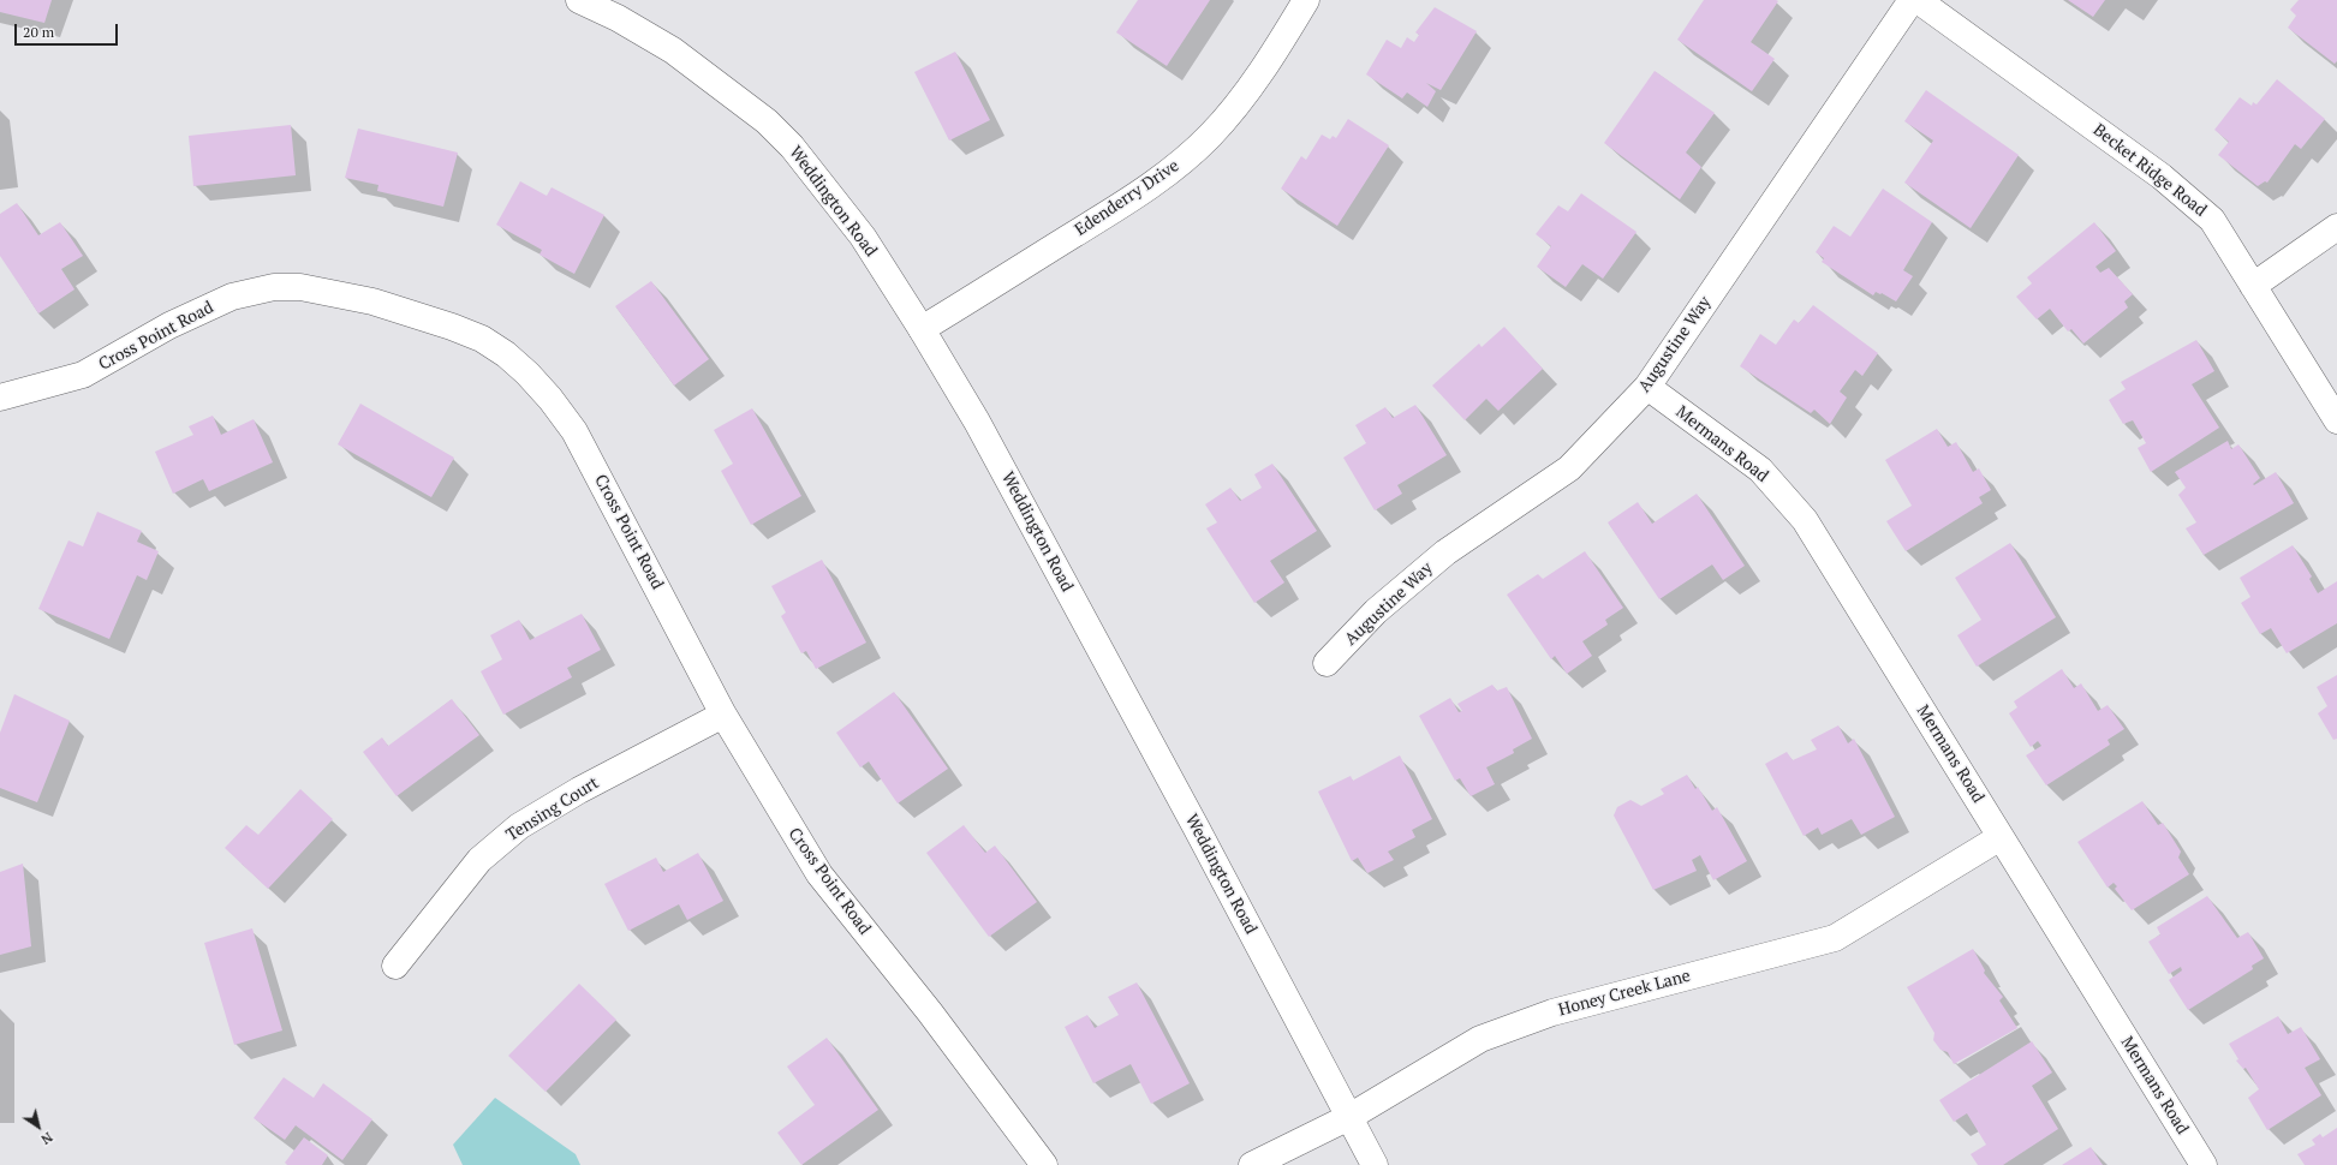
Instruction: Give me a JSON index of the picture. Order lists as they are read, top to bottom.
{
  "streets": {
    "street": [
      "Becket Ridge Road",
      "Edenderry Drive",
      "Weddington Road",
      "Cross Point Road",
      "Augustine Way",
      "Mermans Road",
      "Tensing Court",
      "Honey Creek Lane"
    ]
  },
  "crossings": [
    ["Edenderry Drive", "Weddington Road"],
    ["Weddington Road", "Honey Creek Lane"],
    ["Cross Point Road", "Tensing Court"],
    ["Augustine Way", "Mermans Road"],
    ["Mermans Road", "Honey Creek Lane"]
  ],
  "scale_bar": "20 m",
  "north": "bottom right"
}
